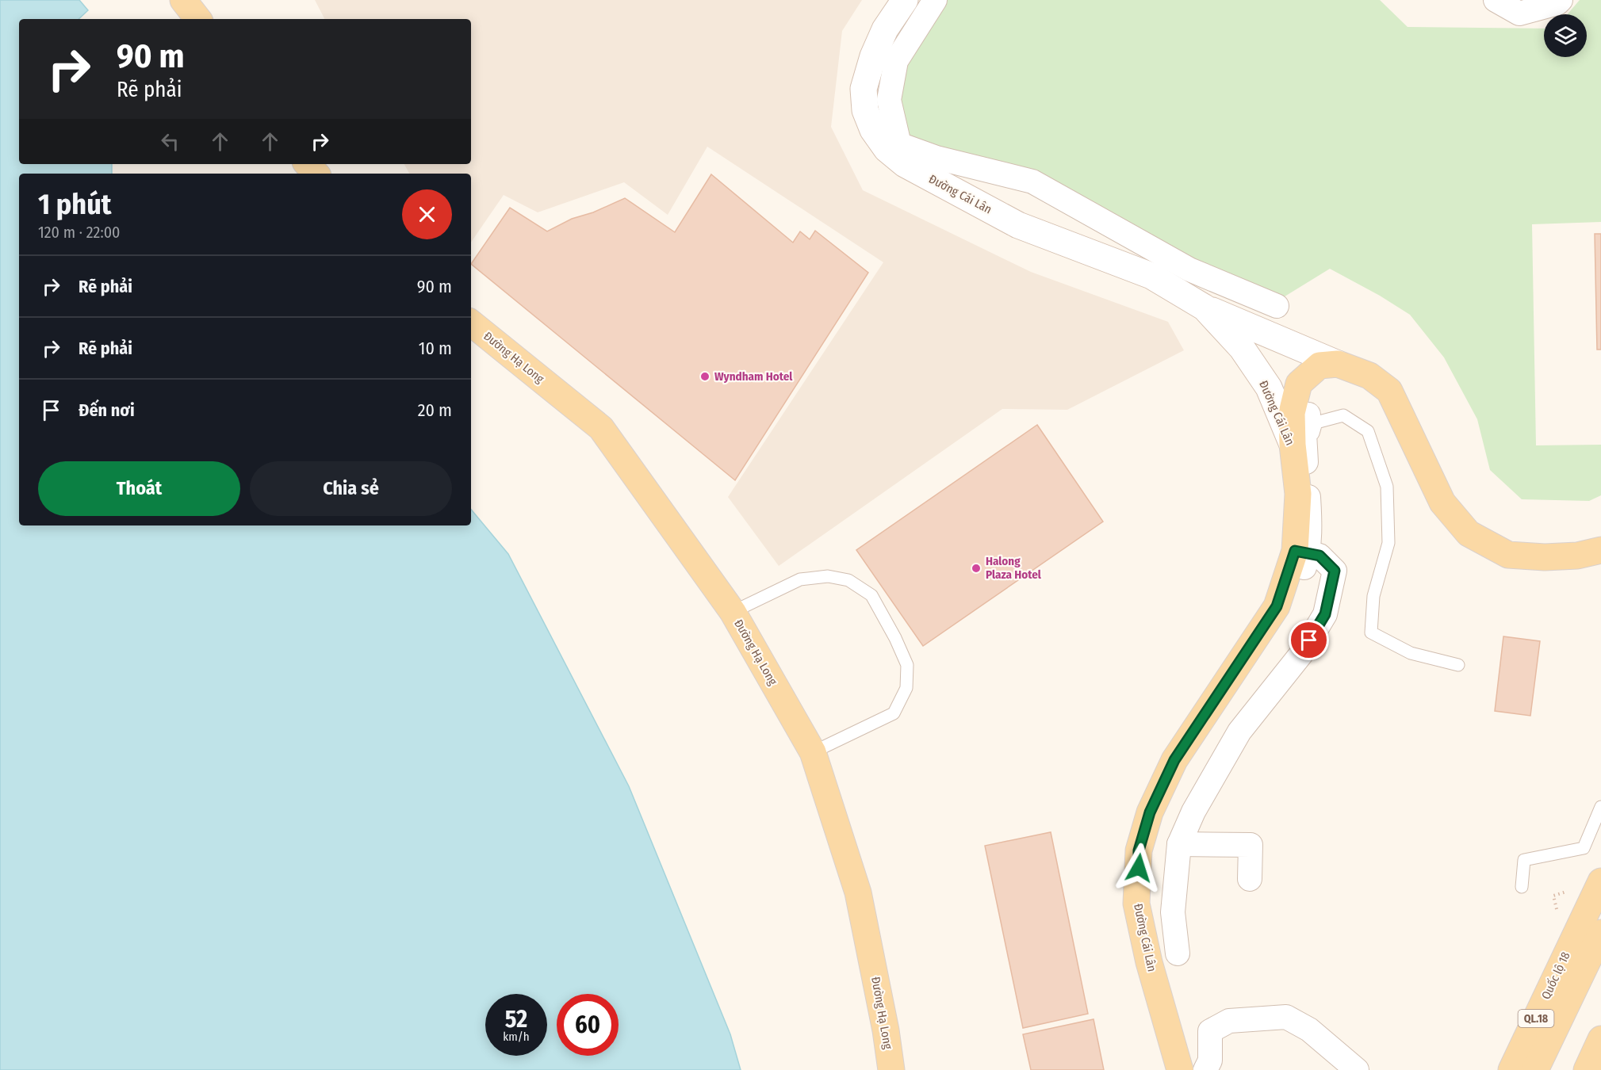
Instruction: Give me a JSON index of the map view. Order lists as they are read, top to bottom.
{
  "streets": {
    "main road": [
      "Đường Cái Lân",
      "Đường Hạ Long",
      "Quốc lộ 18",
      "QL.18"
    ]
  },
  "places": ["Wyndham Hotel", "Halong Plaza Hotel"],
  "page": {
    "turn": ["90 m", "Rẽ phải"],
    "heading": ["1 phút", "120 m · 22:00"],
    "list": [
      {
        "name": "Rẽ phải",
        "value": "90 m"
      },
      {
        "name": "Rẽ phải",
        "value": "10 m"
      },
      {
        "name": "Đến nơi",
        "value": "20 m"
      }
    ],
    "buttons": ["Thoát", "Chia sẻ"],
    "speed": "52 km/h",
    "limit": "60"
  }
}
